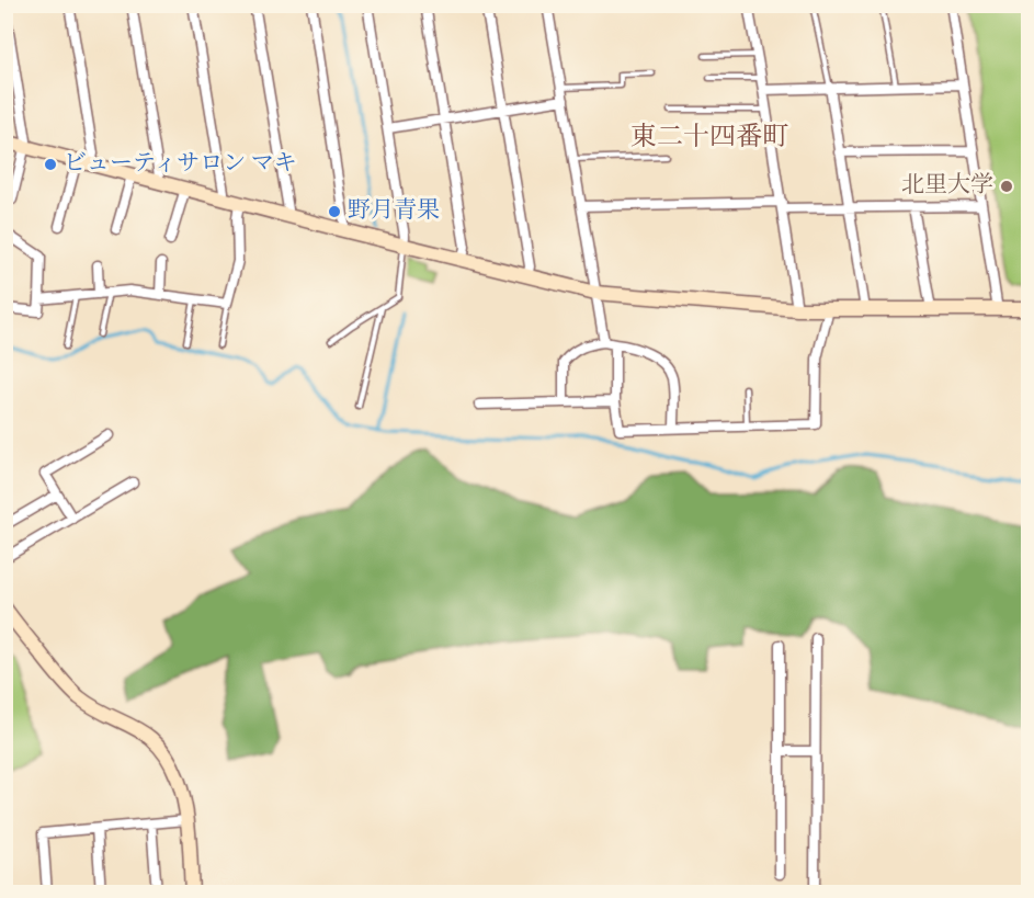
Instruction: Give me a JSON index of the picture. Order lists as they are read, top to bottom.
{
  "districts": ["東二十四番町"],
  "places": ["ビューティサロン マキ", "北里大学", "野月青果"]
}
